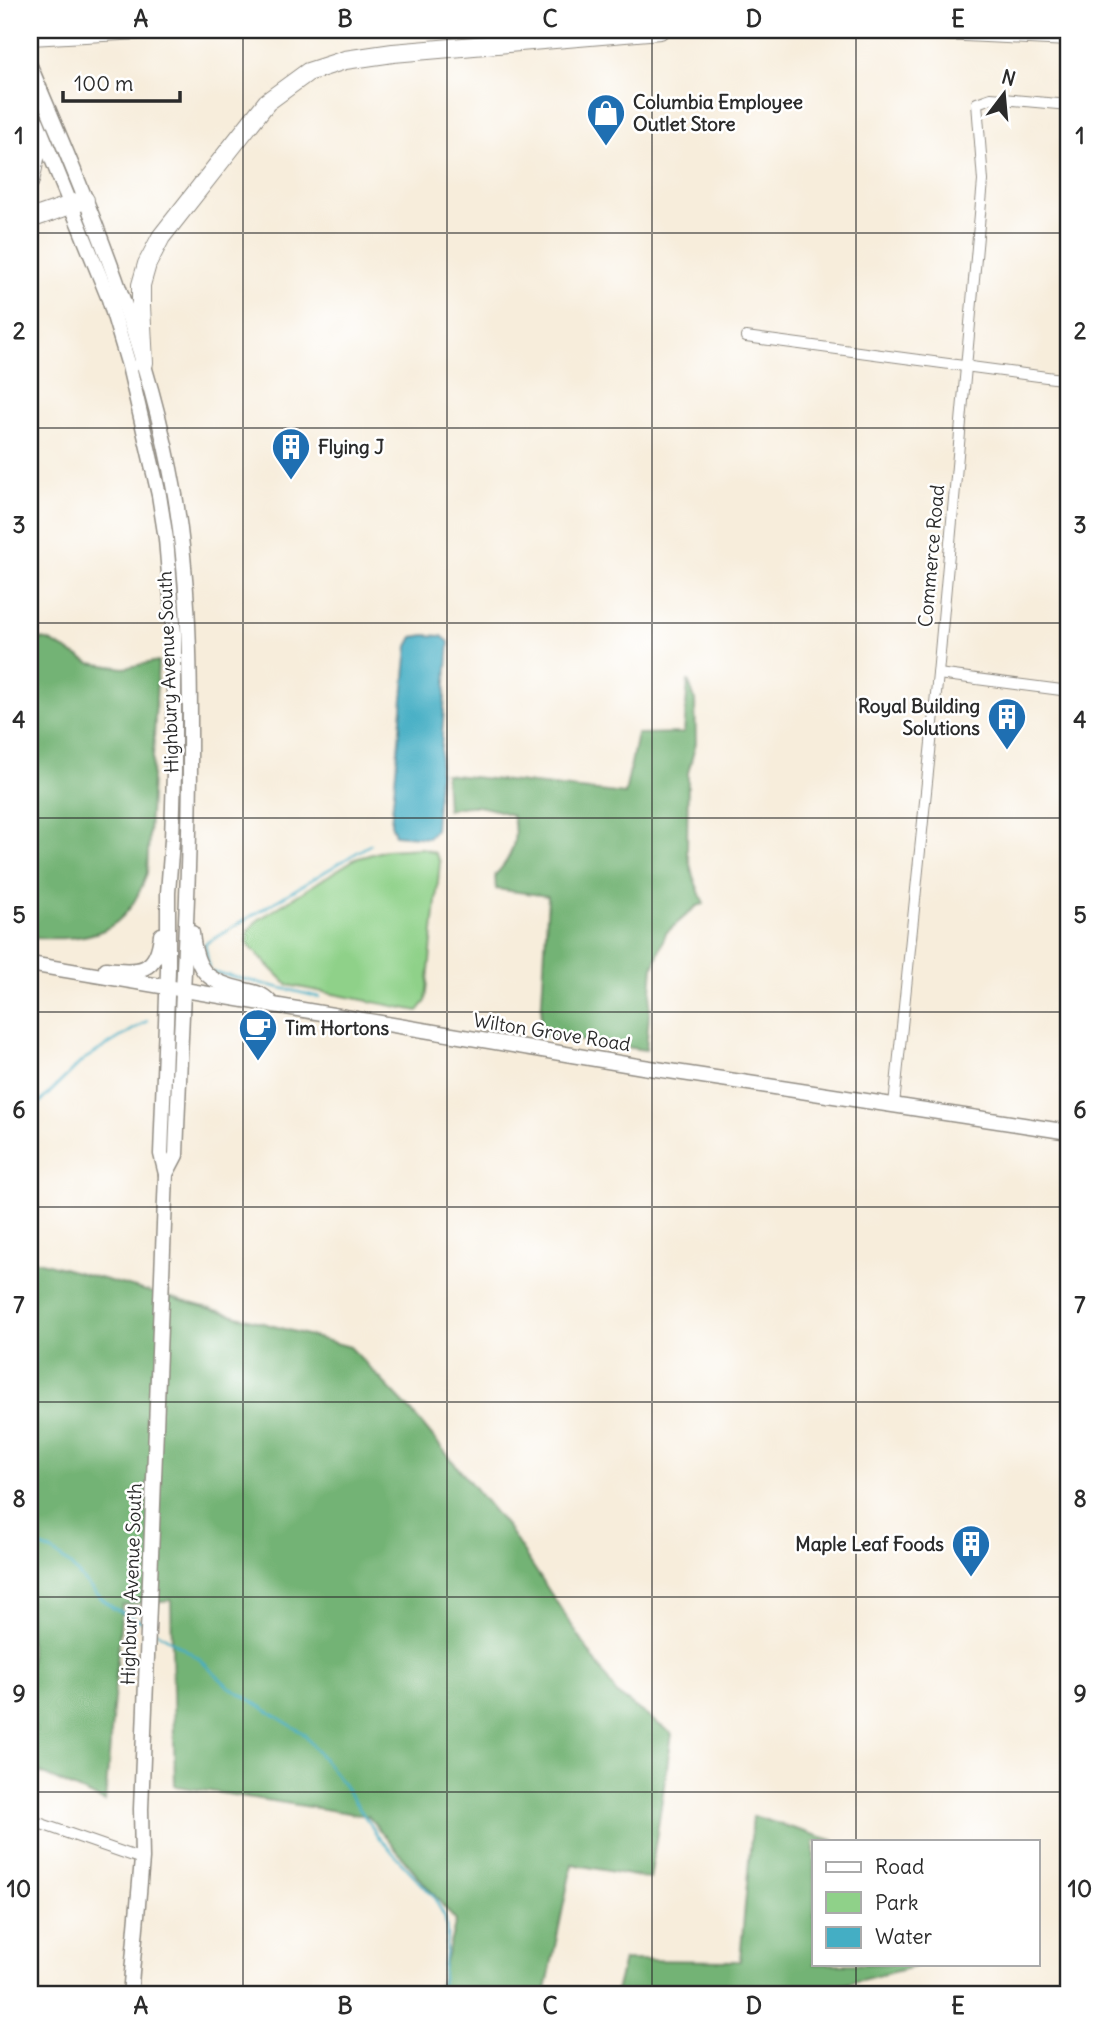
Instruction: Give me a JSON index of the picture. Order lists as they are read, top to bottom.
{
  "streets": {
    "main road": ["Highbury Avenue South", "Wilton Grove Road"],
    "street": ["Commerce Road"]
  },
  "crossings": [
    ["Commerce Road", "Wilton Grove Road"],
    ["Highbury Avenue South", "Wilton Grove Road"]
  ],
  "places": {
    "shop": ["Columbia Employee Outlet Store"],
    "building": ["Flying J", "Royal Building Solutions", "Maple Leaf Foods"],
    "cafe": ["Tim Hortons"]
  },
  "legend": ["Road", "Park", "Water"],
  "scale_bar": "100 m",
  "north": "top",
  "grid": {
    "columns": [
      "A",
      "B",
      "C",
      "D",
      "E"
    ],
    "rows": [
      "1",
      "2",
      "3",
      "4",
      "5",
      "6",
      "7",
      "8",
      "9",
      "10"
    ]
  }
}
